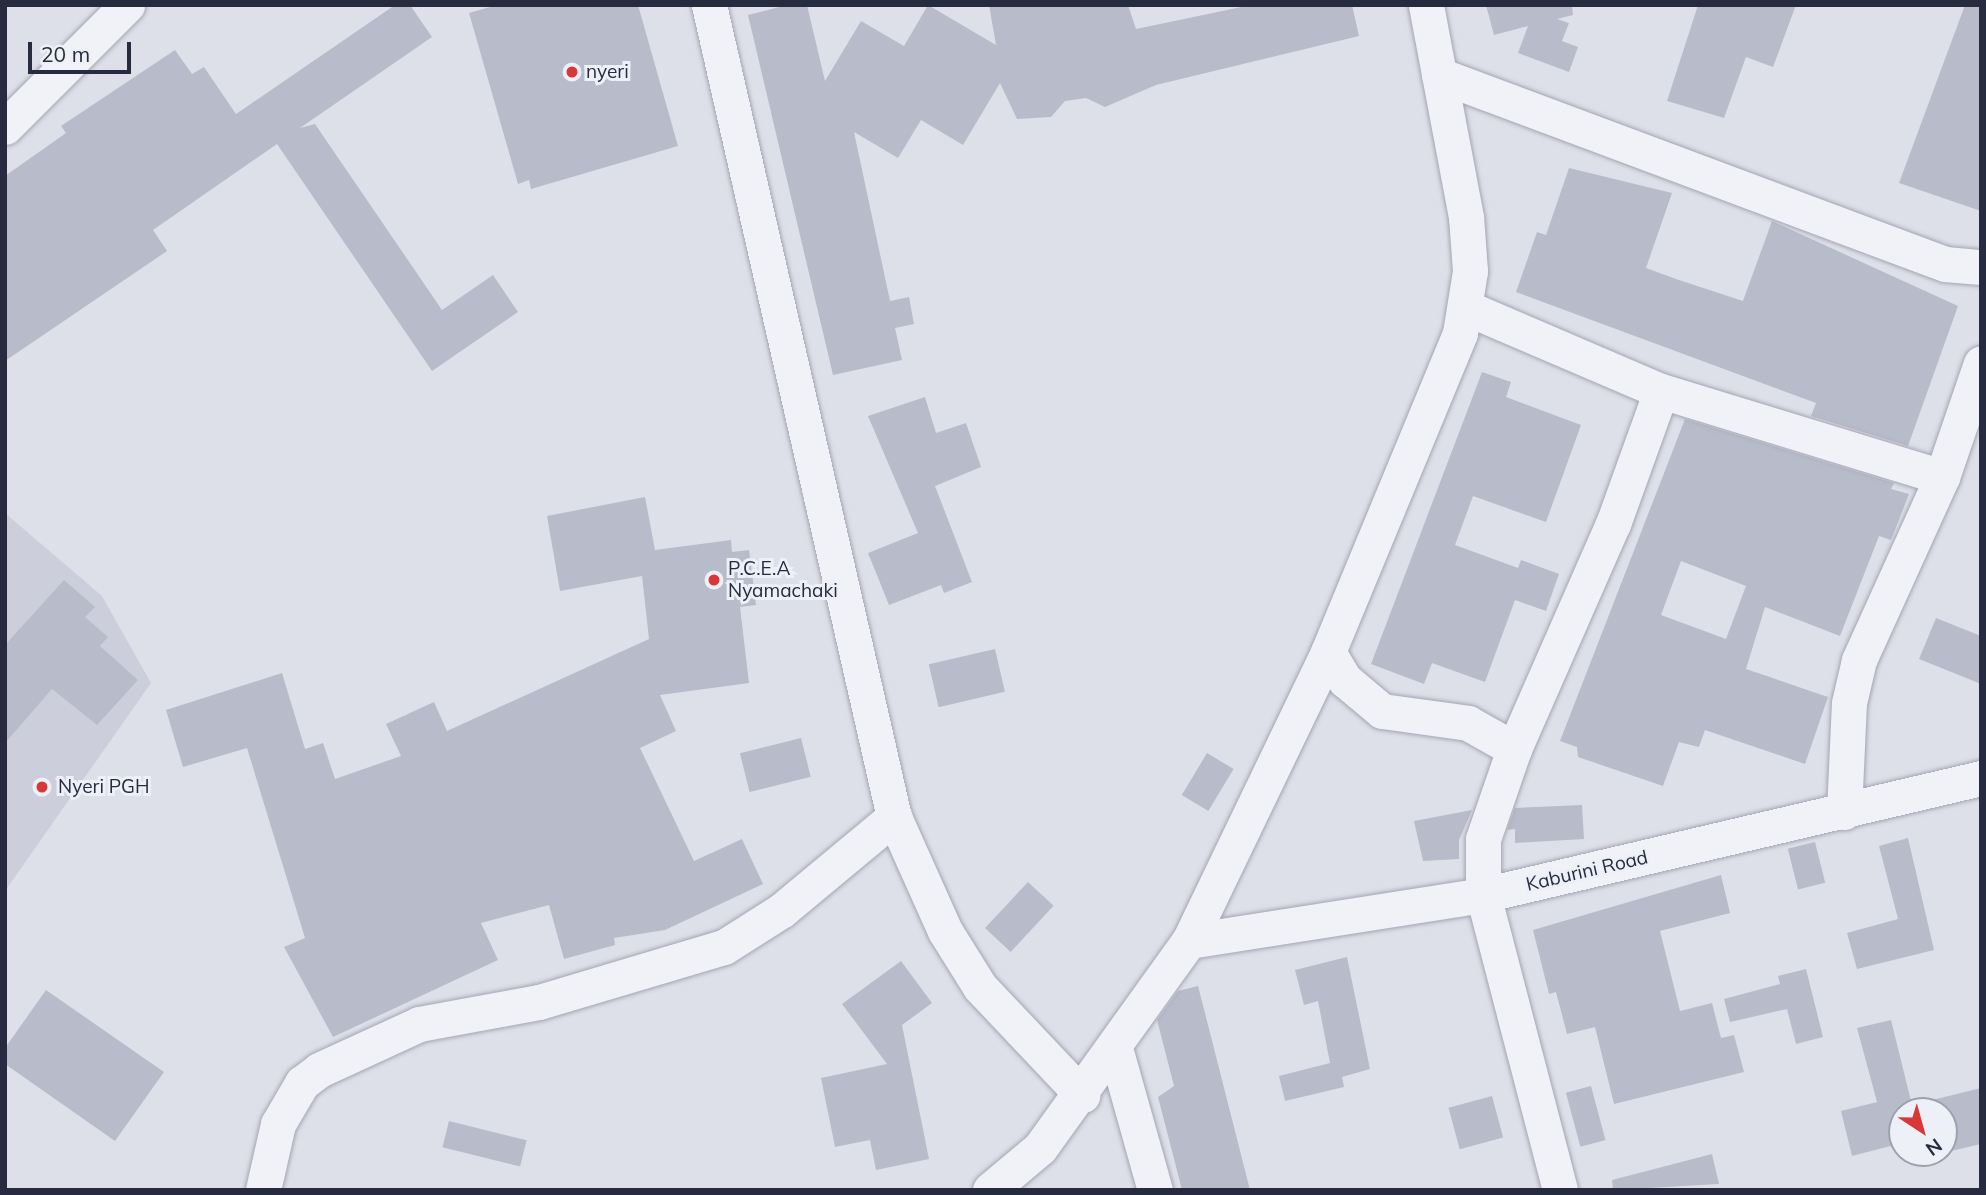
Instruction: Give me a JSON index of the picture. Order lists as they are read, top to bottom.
{
  "streets": {
    "street": ["Kaburini Road"]
  },
  "places": ["nyeri", "P.C.E.A Nyamachaki", "Nyeri PGH"],
  "scale_bar": "20 m",
  "north": "bottom right"
}
